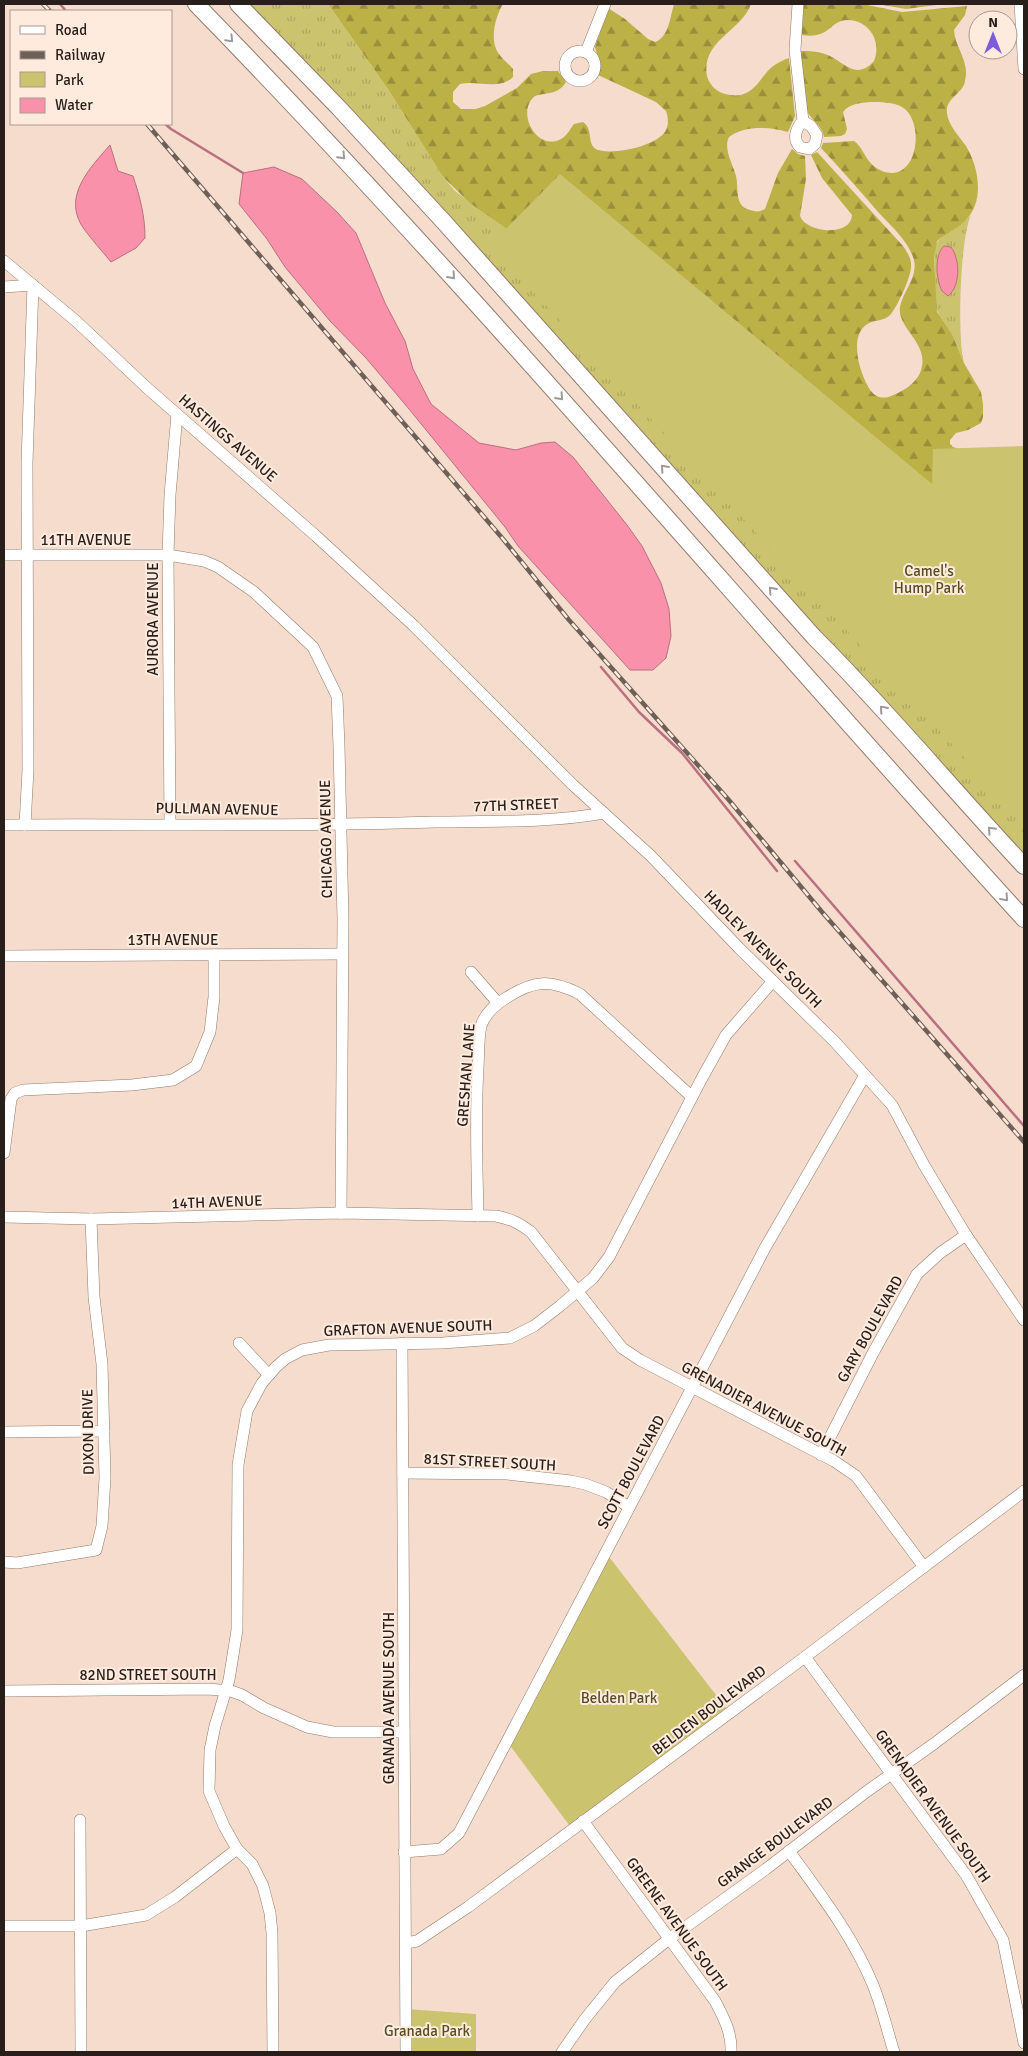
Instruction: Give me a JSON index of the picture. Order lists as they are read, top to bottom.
{
  "streets": {
    "street": [
      "HASTINGS AVENUE",
      "11TH AVENUE",
      "AURORA AVENUE",
      "77TH STREET",
      "PULLMAN AVENUE",
      "CHICAGO AVENUE",
      "13TH AVENUE",
      "HADLEY AVENUE SOUTH",
      "GRESHAN LANE",
      "14TH AVENUE",
      "GRAFTON AVENUE SOUTH",
      "GARY BOULEVARD",
      "GRENADIER AVENUE SOUTH",
      "DIXON DRIVE",
      "81ST STREET SOUTH",
      "SCOTT BOULEVARD",
      "82ND STREET SOUTH",
      "GRANADA AVENUE SOUTH",
      "BELDEN BOULEVARD",
      "GRANGE BOULEVARD",
      "GREENE AVENUE SOUTH"
    ]
  },
  "crossings": [
    ["HASTINGS AVENUE", "AURORA AVENUE"],
    ["HASTINGS AVENUE", "HADLEY AVENUE SOUTH"],
    ["11TH AVENUE", "AURORA AVENUE"],
    ["11TH AVENUE", "CHICAGO AVENUE"],
    ["AURORA AVENUE", "PULLMAN AVENUE"],
    ["AURORA AVENUE", "CHICAGO AVENUE"],
    ["77TH STREET", "PULLMAN AVENUE"],
    ["77TH STREET", "HADLEY AVENUE SOUTH"],
    ["PULLMAN AVENUE", "CHICAGO AVENUE"],
    ["CHICAGO AVENUE", "13TH AVENUE"],
    ["CHICAGO AVENUE", "14TH AVENUE"],
    ["HADLEY AVENUE SOUTH", "GRAFTON AVENUE SOUTH"],
    ["HADLEY AVENUE SOUTH", "GARY BOULEVARD"],
    ["HADLEY AVENUE SOUTH", "SCOTT BOULEVARD"],
    ["GRESHAN LANE", "14TH AVENUE"],
    ["GRESHAN LANE", "GRAFTON AVENUE SOUTH"],
    ["GRESHAN LANE", "GRENADIER AVENUE SOUTH"],
    ["14TH AVENUE", "GRENADIER AVENUE SOUTH"],
    ["14TH AVENUE", "DIXON DRIVE"],
    ["GRAFTON AVENUE SOUTH", "GRENADIER AVENUE SOUTH"],
    ["GRAFTON AVENUE SOUTH", "82ND STREET SOUTH"],
    ["GRAFTON AVENUE SOUTH", "GRANADA AVENUE SOUTH"],
    ["GARY BOULEVARD", "GRENADIER AVENUE SOUTH"],
    ["GRENADIER AVENUE SOUTH", "SCOTT BOULEVARD"],
    ["GRENADIER AVENUE SOUTH", "BELDEN BOULEVARD"],
    ["GRENADIER AVENUE SOUTH", "GRANGE BOULEVARD"],
    ["81ST STREET SOUTH", "SCOTT BOULEVARD"],
    ["81ST STREET SOUTH", "GRANADA AVENUE SOUTH"],
    ["SCOTT BOULEVARD", "GRANADA AVENUE SOUTH"],
    ["82ND STREET SOUTH", "GRANADA AVENUE SOUTH"],
    ["GRANADA AVENUE SOUTH", "BELDEN BOULEVARD"],
    ["BELDEN BOULEVARD", "GREENE AVENUE SOUTH"],
    ["GRANGE BOULEVARD", "GREENE AVENUE SOUTH"]
  ],
  "parks": ["Camel's Hump Park", "Belden Park", "Granada Park"],
  "legend": [
    "Road",
    "Railway",
    "Park",
    "Water"
  ],
  "north": "top"
}
